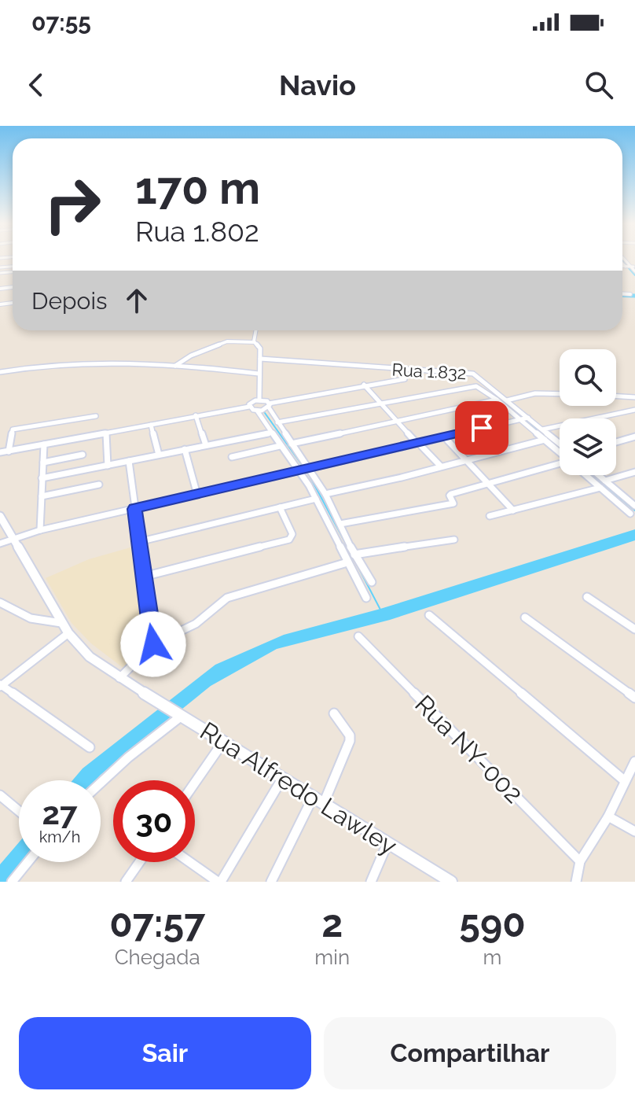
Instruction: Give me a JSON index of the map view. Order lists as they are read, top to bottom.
{
  "streets": {
    "street": ["Rua 1.832", "Rua NY-002", "Rua Alfredo Lawley"]
  },
  "page": {
    "status": "07:55",
    "header": "Navio",
    "turn": ["170 m", "Rua 1.802"],
    "then": "Depois",
    "speed": "27 km/h",
    "limit": "30",
    "eta": [
      "07:57",
      "Chegada",
      "2",
      "min",
      "590",
      "m"
    ],
    "buttons": ["Sair", "Compartilhar"]
  }
}
